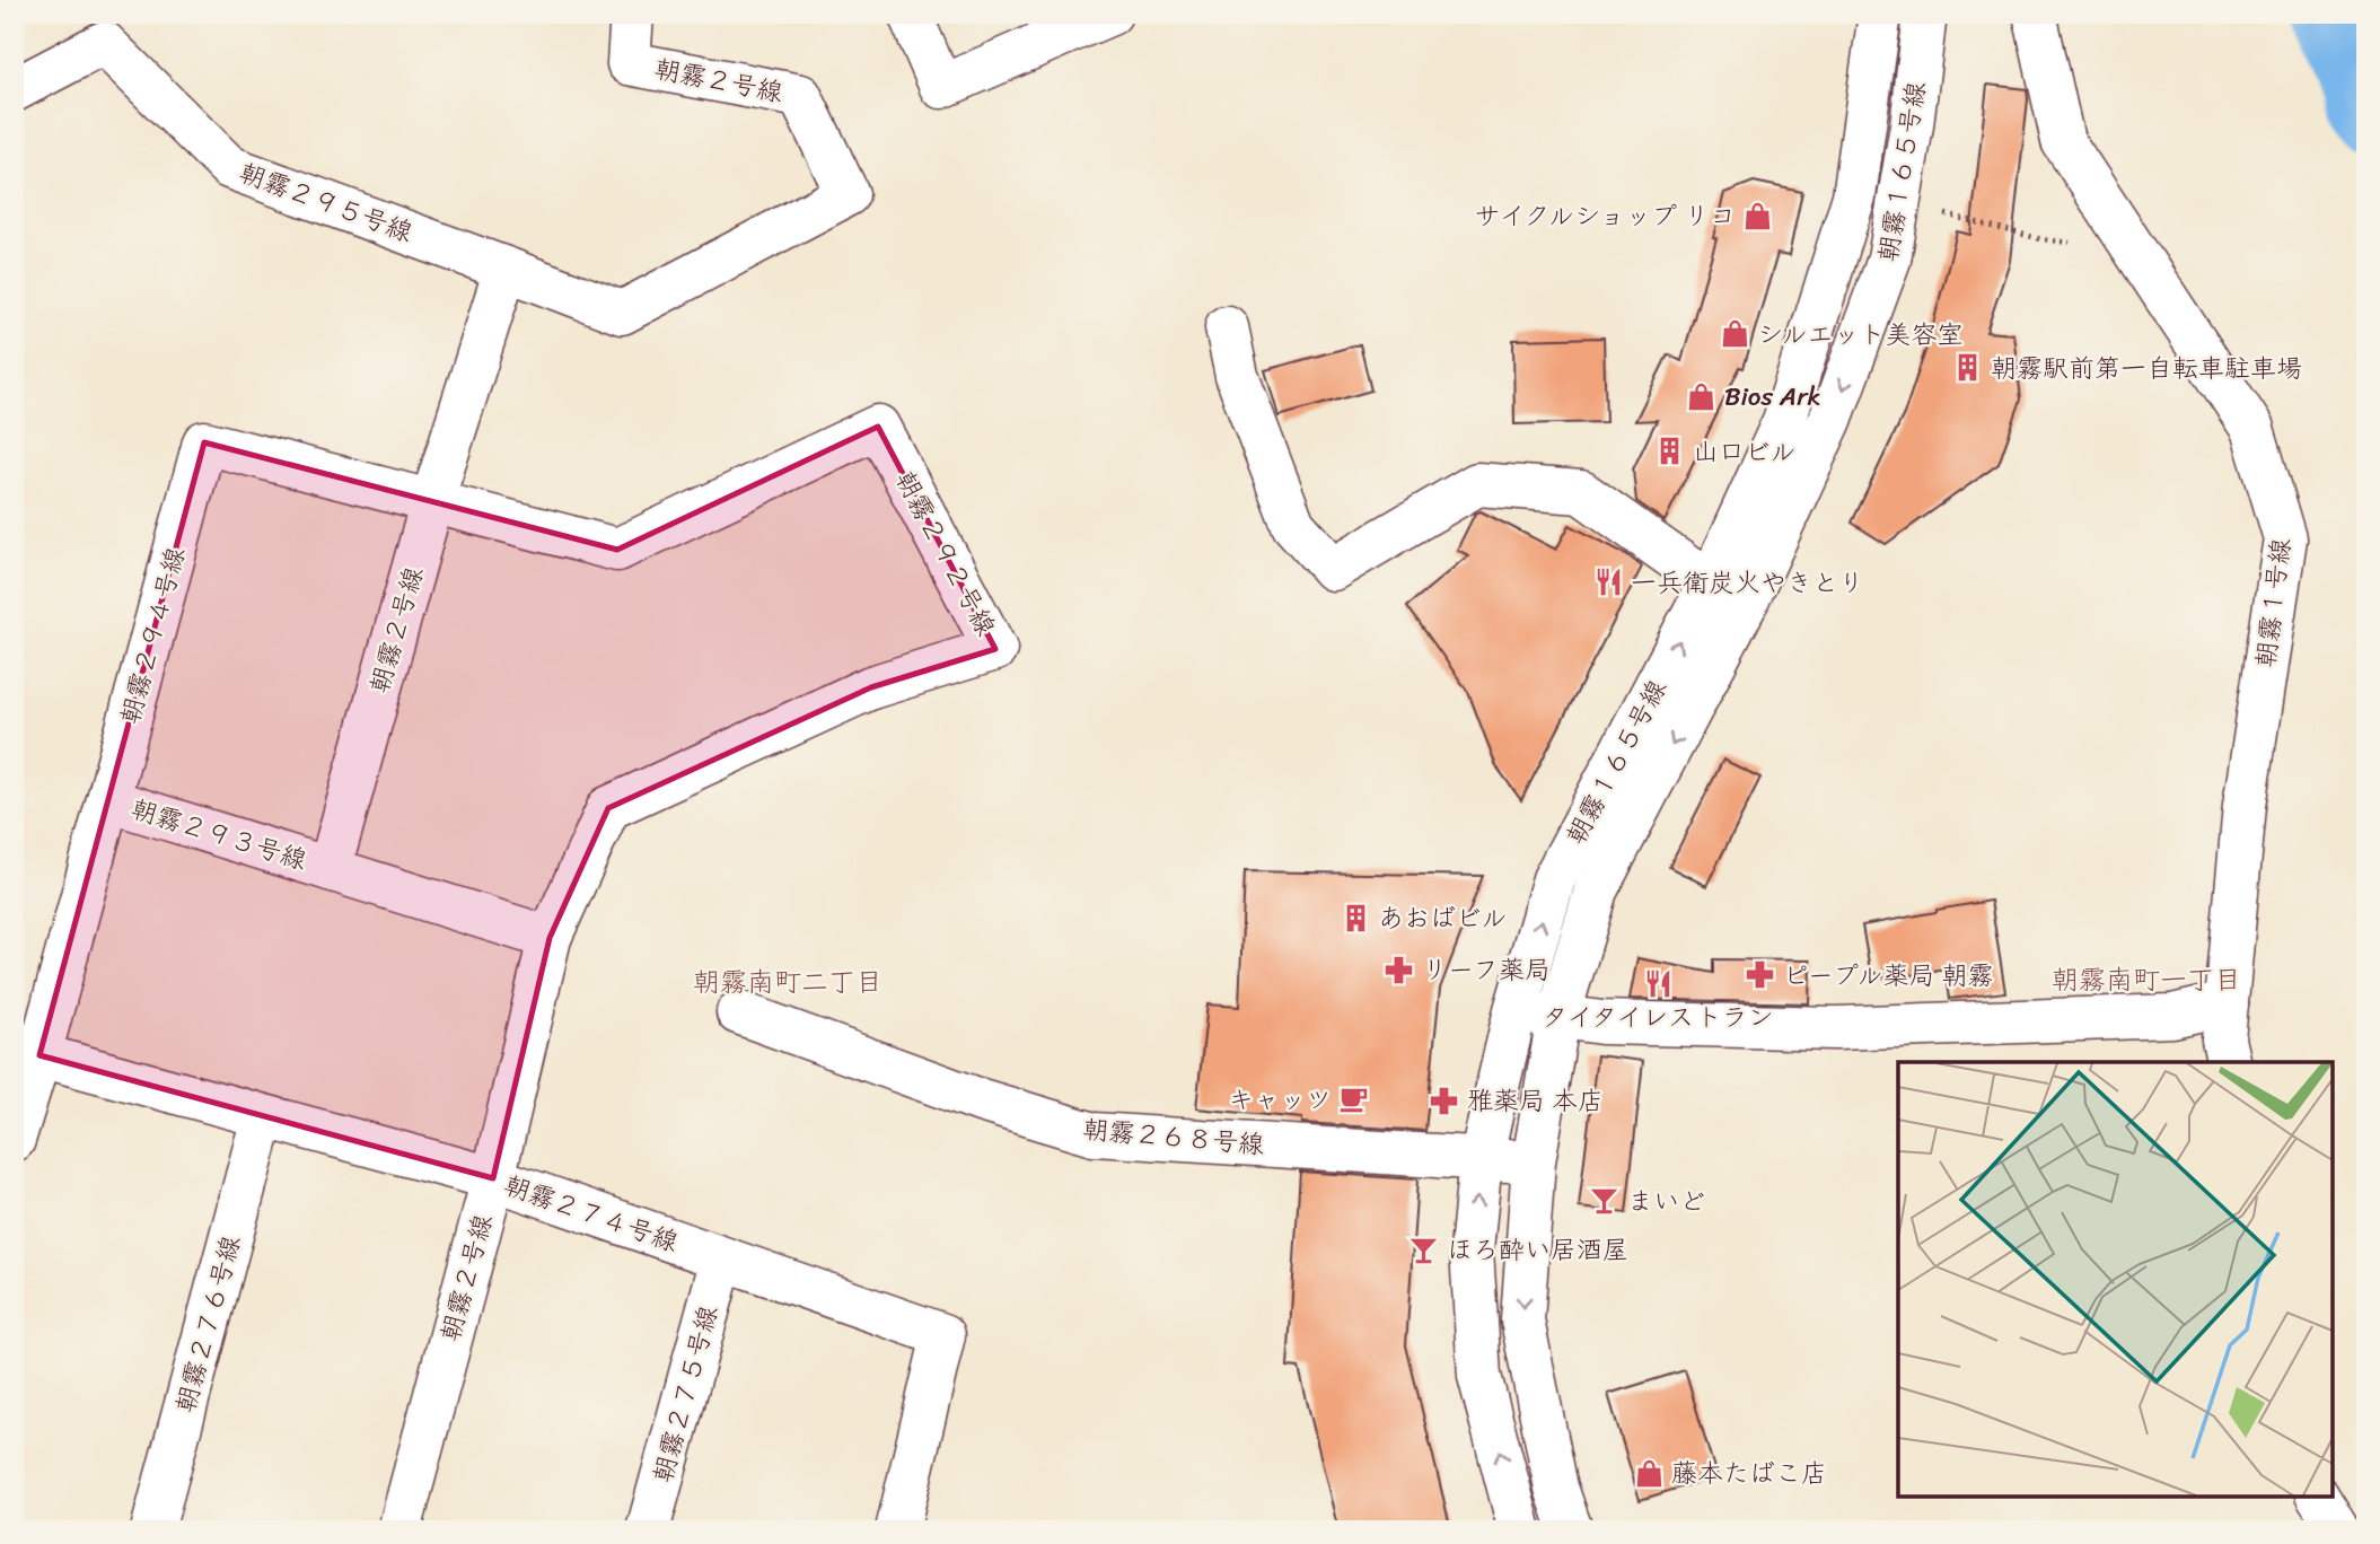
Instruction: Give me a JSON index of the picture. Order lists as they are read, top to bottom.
{
  "streets": {
    "street": [
      "朝霧２号線",
      "朝霧１６５号線",
      "朝霧２９５号線",
      "朝霧２９２号線",
      "朝霧１号線",
      "朝霧２９４号線",
      "朝霧２９３号線",
      "朝霧２６８号線",
      "朝霧２７４号線",
      "朝霧２７６号線",
      "朝霧２７５号線"
    ]
  },
  "crossings": [
    ["朝霧２号線", "朝霧２９５号線"],
    ["朝霧２号線", "朝霧２９２号線"],
    ["朝霧２号線", "朝霧２９４号線"],
    ["朝霧２号線", "朝霧２９３号線"],
    ["朝霧２号線", "朝霧２７４号線"],
    ["朝霧１６５号線", "朝霧２６８号線"],
    ["朝霧２９２号線", "朝霧２９４号線"],
    ["朝霧２９４号線", "朝霧２９３号線"],
    ["朝霧２９４号線", "朝霧２７４号線"],
    ["朝霧２７４号線", "朝霧２７６号線"],
    ["朝霧２７４号線", "朝霧２７５号線"]
  ],
  "districts": ["朝霧南町一丁目", "朝霧南町二丁目"],
  "places": {
    "shop": [
      "サイクルショップ リコ",
      "シルエット美容室",
      "Bios Ark",
      "藤本たばこ店"
    ],
    "building": ["朝霧駅前第一自転車駐車場", "山口ビル", "あおばビル"],
    "restaurant": ["一兵衛炭火やきとり", "タイタイレストラン"],
    "pharmacy": ["リーフ薬局", "ピープル薬局 朝霧", "雅薬局 本店"],
    "cafe": ["キャッツ"],
    "bar": ["まいど", "ほろ酔い居酒屋"]
  }
}
